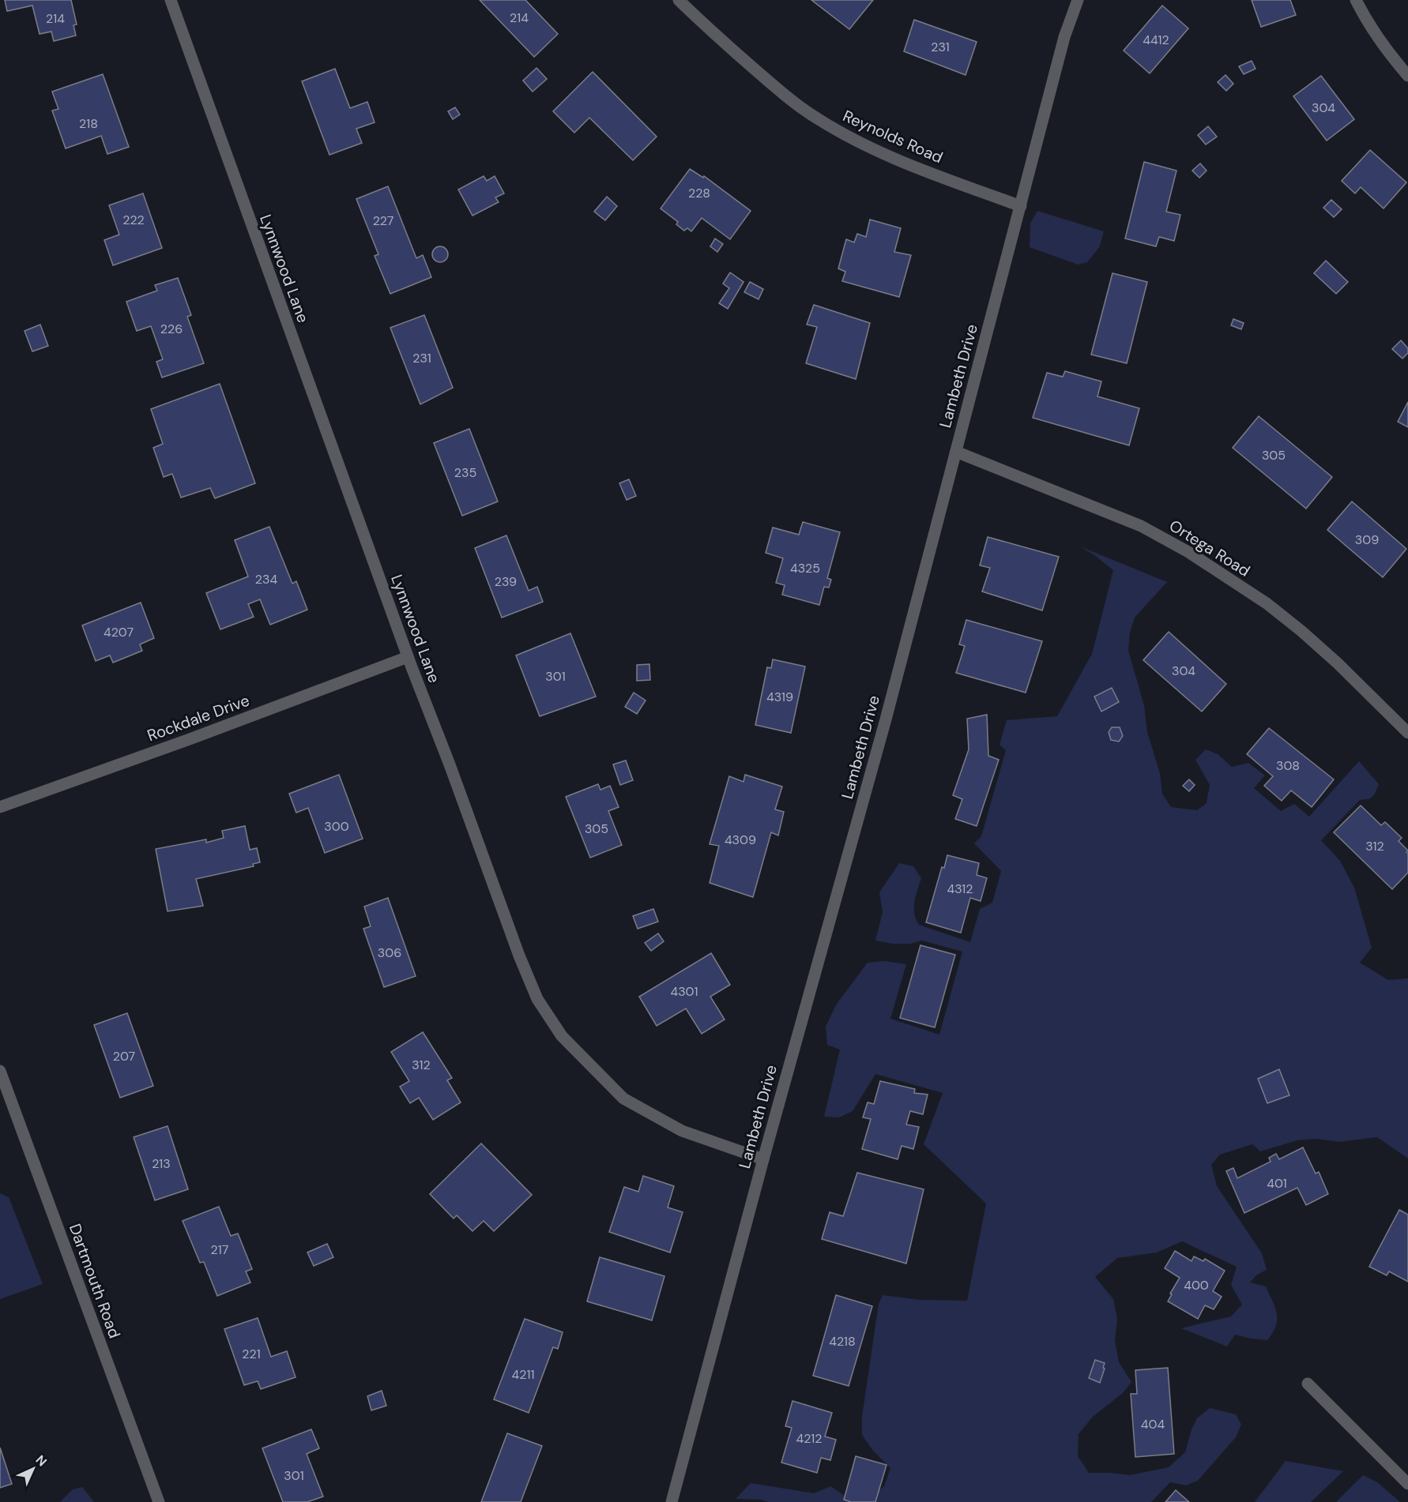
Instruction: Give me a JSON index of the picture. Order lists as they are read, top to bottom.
{
  "streets": {
    "street": [
      "Reynolds Road",
      "Lynnwood Lane",
      "Lambeth Drive",
      "Ortega Road",
      "Rockdale Drive",
      "Dartmouth Road"
    ]
  },
  "crossings": [
    ["Reynolds Road", "Lambeth Drive"],
    ["Lynnwood Lane", "Lambeth Drive"],
    ["Lynnwood Lane", "Rockdale Drive"],
    ["Lambeth Drive", "Ortega Road"]
  ],
  "house_numbers": [
    "214",
    "214",
    "4412",
    "231",
    "304",
    "218",
    "228",
    "222",
    "227",
    "226",
    "231",
    "305",
    "235",
    "309",
    "4325",
    "234",
    "239",
    "4207",
    "304",
    "301",
    "4319",
    "308",
    "300",
    "305",
    "4309",
    "312",
    "4312",
    "306",
    "4301",
    "207",
    "312",
    "213",
    "401",
    "217",
    "400",
    "4218",
    "221",
    "4211",
    "404",
    "4212",
    "301"
  ],
  "north": "top right"
}
